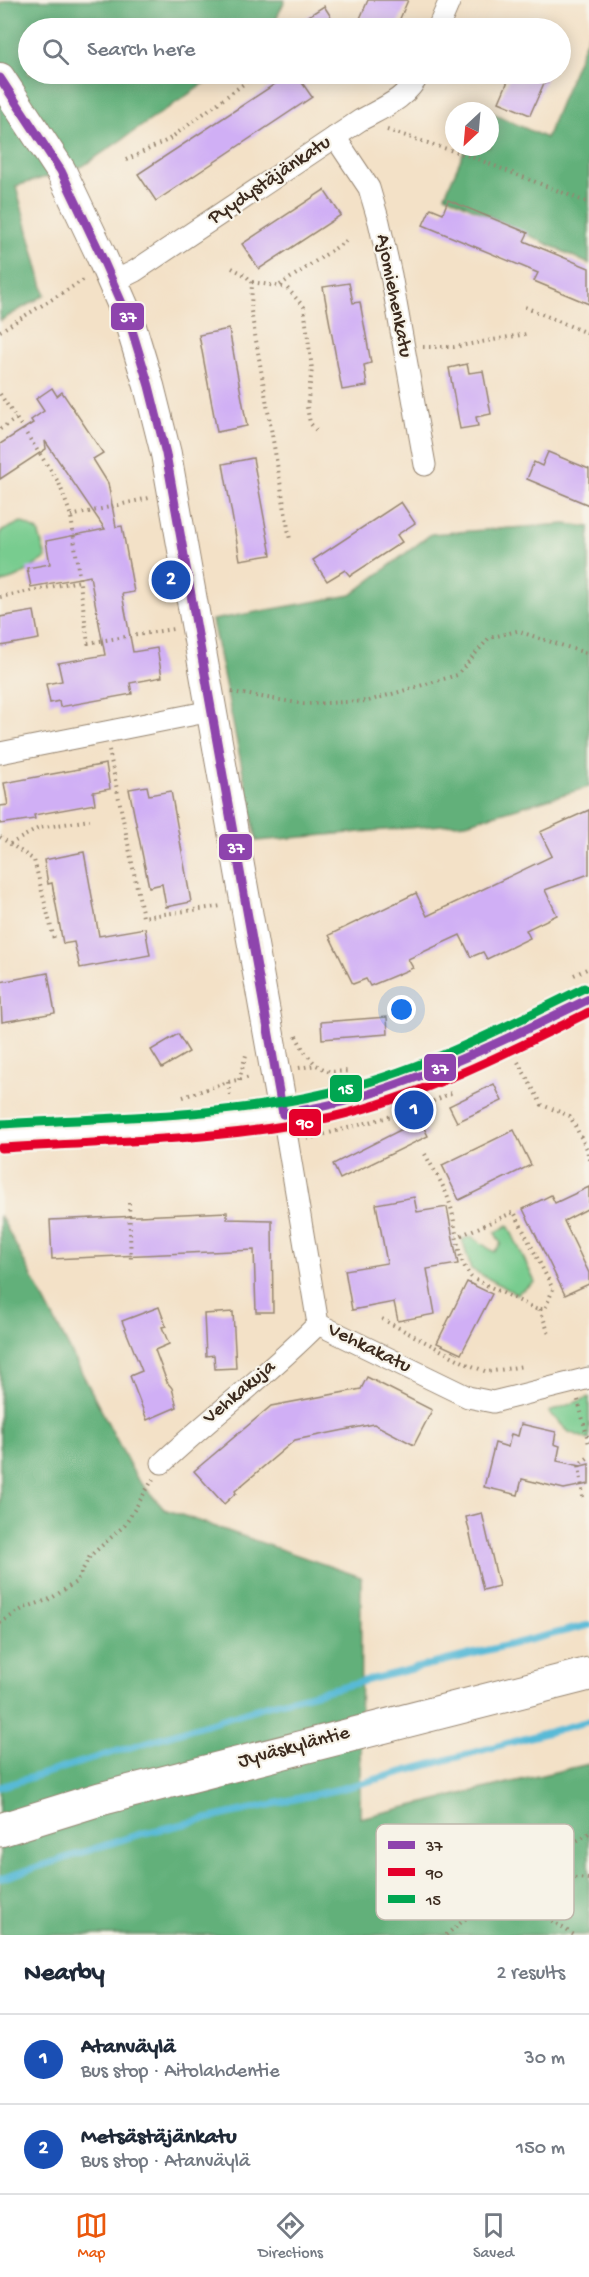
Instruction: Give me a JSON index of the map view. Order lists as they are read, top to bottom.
{
  "streets": {
    "highway": ["Jyväskyläntie"],
    "street": [
      "Pyydystäjänkatu",
      "Ajomiehenkatu",
      "Vehkakatu",
      "Vehkakuja"
    ]
  },
  "crossings": [
    ["Pyydystäjänkatu", "Ajomiehenkatu"],
    ["Vehkakatu", "Vehkakuja"]
  ],
  "lines": ["transit line 37", "transit line 15", "transit line 90"],
  "legend": ["37", "90", "15"],
  "north": "bottom left",
  "page": {
    "search": "Search here",
    "pins": ["2", "1"],
    "heading": ["Nearby", "2 results"],
    "list": [
      {
        "mark": "1",
        "name": "Atanväylä",
        "note": "Bus stop · Aitolahdentie",
        "value": "30 m"
      },
      {
        "mark": "2",
        "name": "Metsästäjänkatu",
        "note": "Bus stop · Atanväylä",
        "value": "150 m"
      }
    ],
    "nav": ["Map", "Directions", "Saved"]
  }
}
